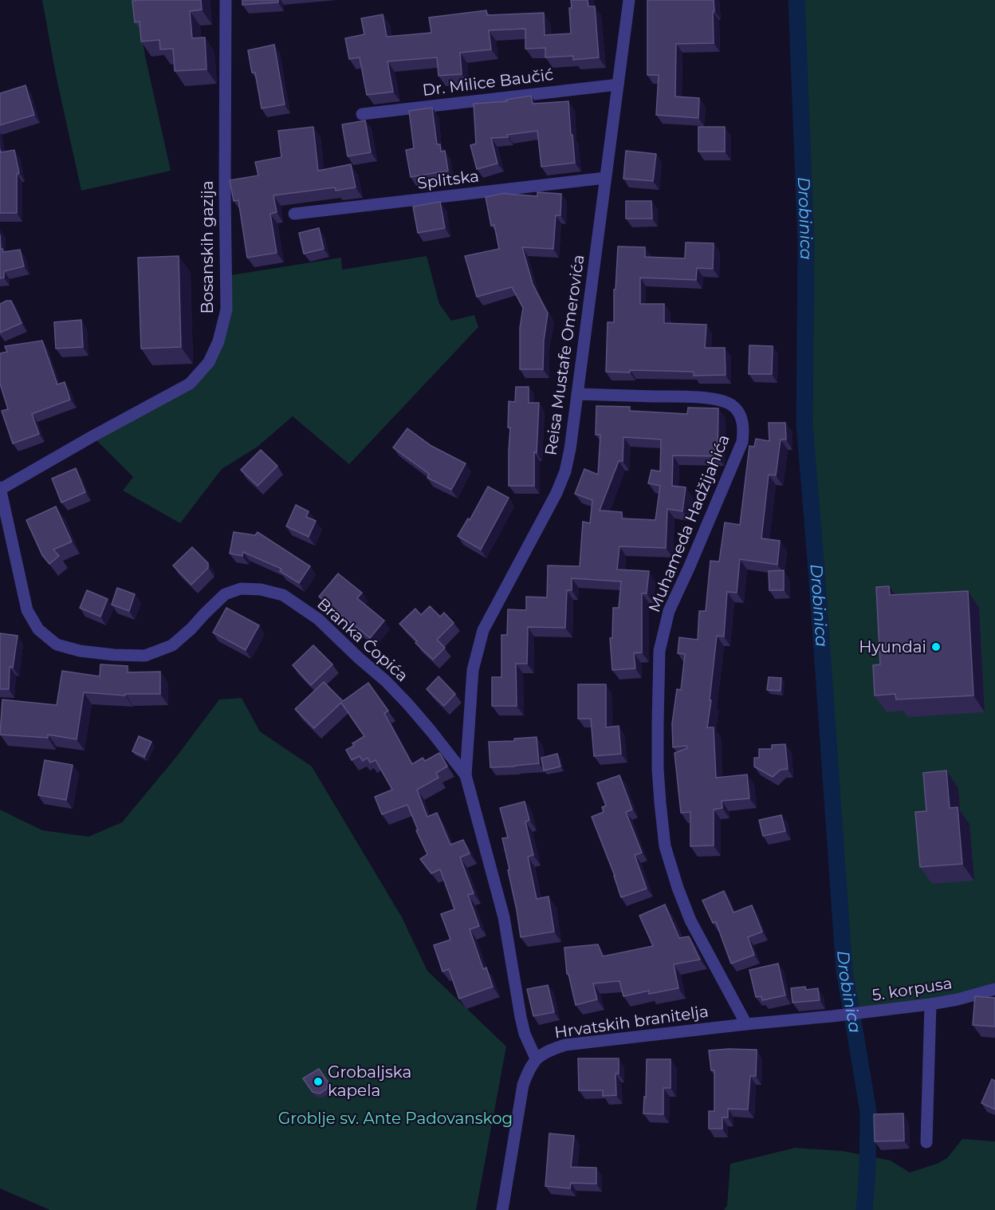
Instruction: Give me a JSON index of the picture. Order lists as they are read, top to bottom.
{
  "streets": {
    "street": [
      "Dr. Milice Baučić",
      "Splitska",
      "Bosanskih gazija",
      "Reisa Mustafe Omerovića",
      "Muhameda Hadžijahića",
      "Branka Ćopića",
      "5. korpusa",
      "Hrvatskih branitelja"
    ]
  },
  "crossings": [
    ["Dr. Milice Baučić", "Reisa Mustafe Omerovića"],
    ["Splitska", "Reisa Mustafe Omerovića"],
    ["Bosanskih gazija", "Branka Ćopića"],
    ["Reisa Mustafe Omerovića", "Muhameda Hadžijahića"],
    ["Reisa Mustafe Omerovića", "Branka Ćopića"],
    ["Reisa Mustafe Omerovića", "Hrvatskih branitelja"],
    ["Muhameda Hadžijahića", "Hrvatskih branitelja"],
    ["5. korpusa", "Hrvatskih branitelja"]
  ],
  "water": ["Drobinica"],
  "parks": ["Groblje sv. Ante Padovanskog"],
  "places": ["Hyundai", "Grobaljska kapela"]
}
